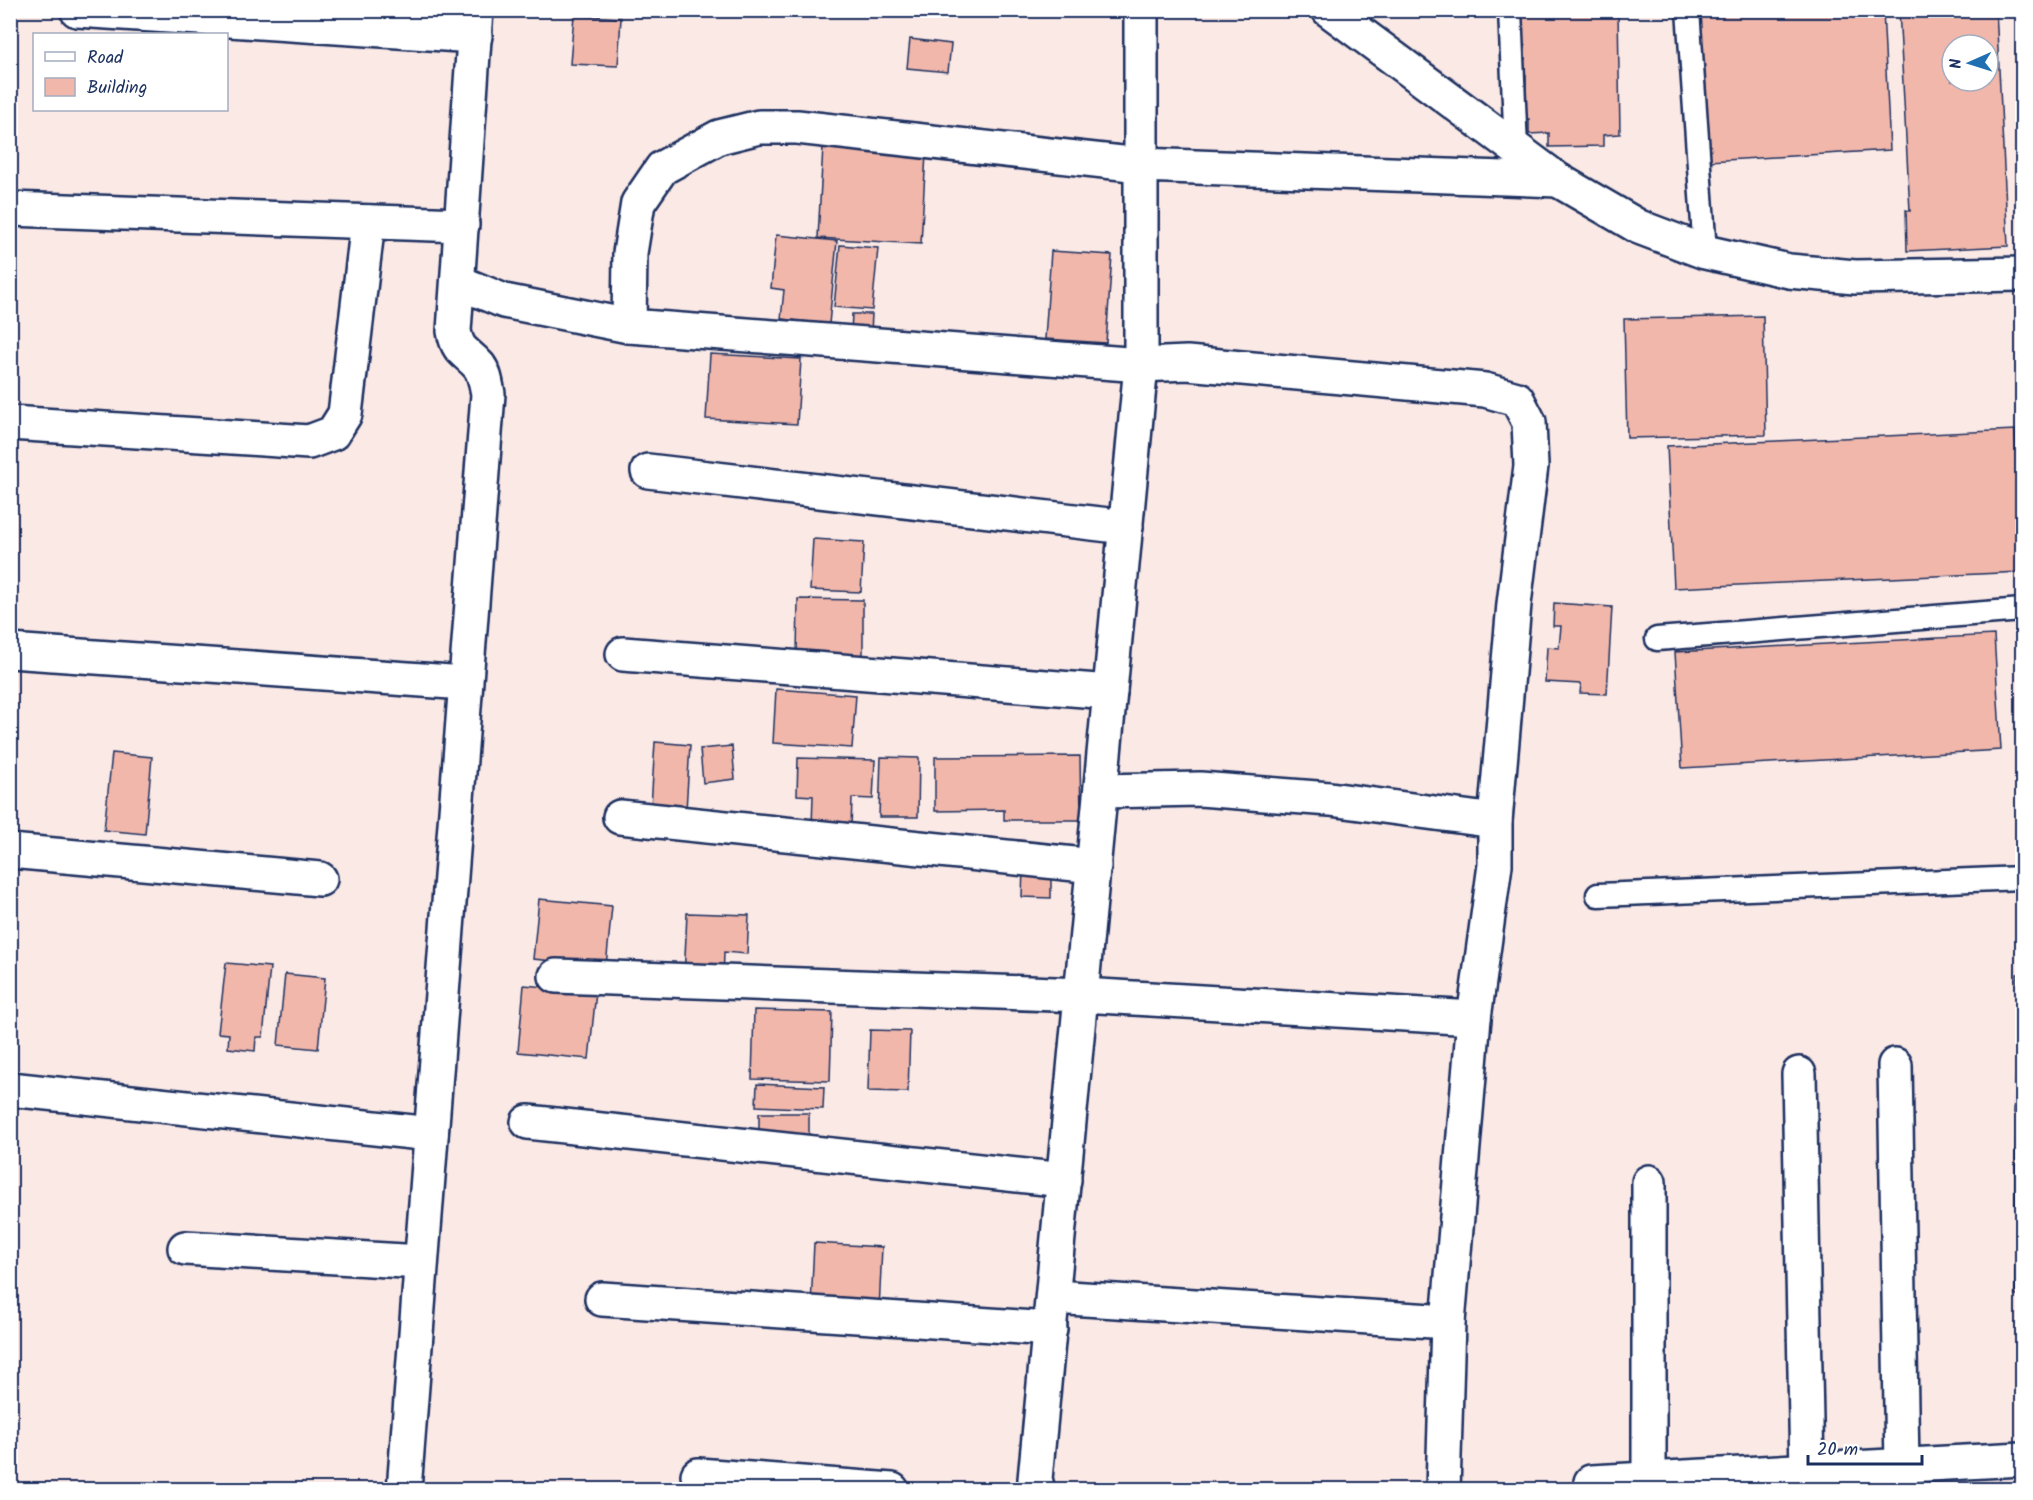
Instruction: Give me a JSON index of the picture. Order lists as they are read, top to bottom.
{
  "legend": ["Road", "Building"],
  "scale_bar": "20 m",
  "north": "left"
}
